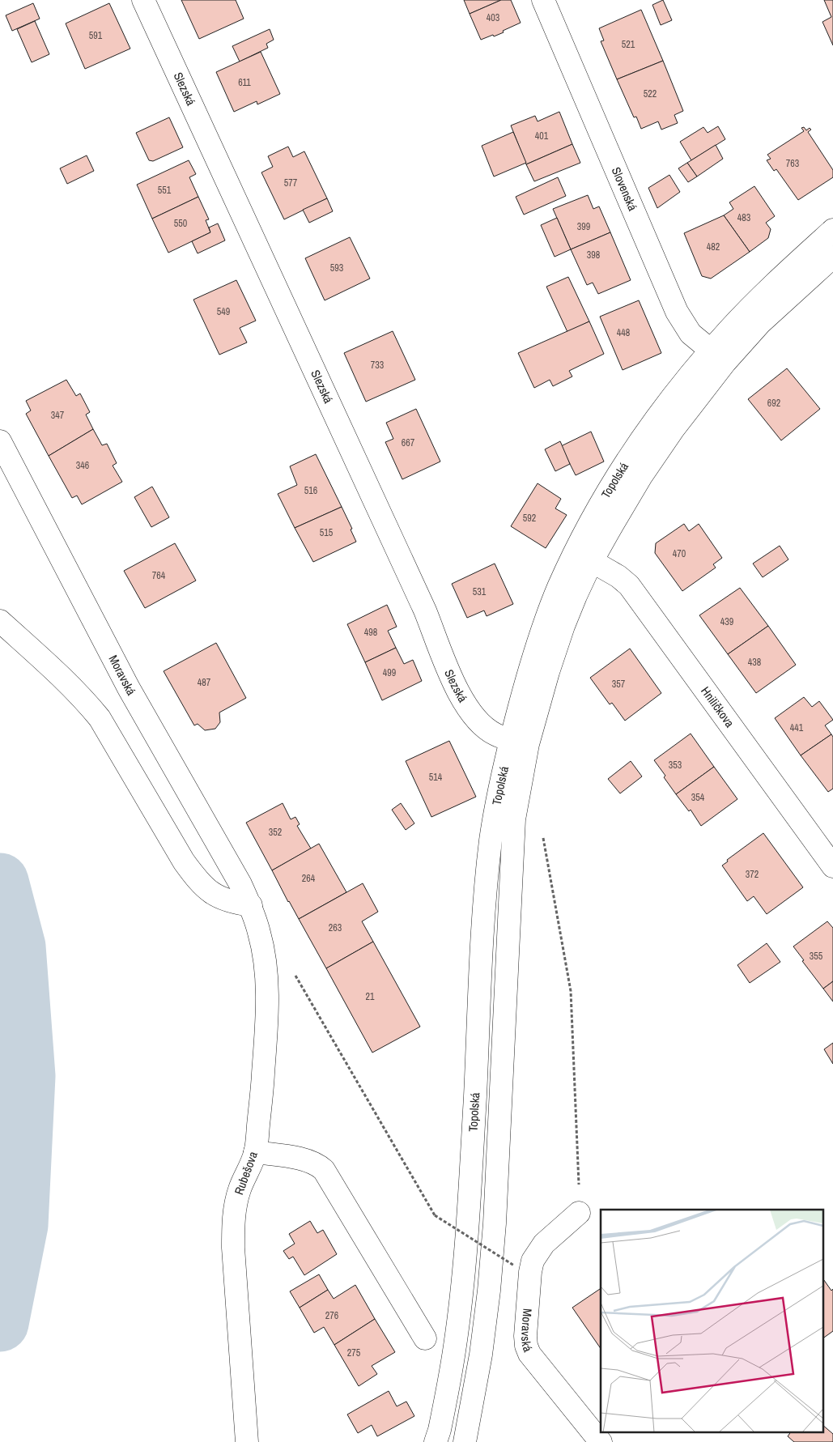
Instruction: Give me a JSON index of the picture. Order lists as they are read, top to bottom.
{
  "streets": {
    "street": [
      "Slezská",
      "Slovenská",
      "Topolská",
      "Moravská",
      "Hniličkova",
      "Rubešova"
    ]
  },
  "crossings": [
    ["Slezská", "Topolská"],
    ["Slovenská", "Topolská"],
    ["Topolská", "Hniličkova"],
    ["Moravská", "Rubešova"]
  ],
  "house_numbers": [
    "403",
    "591",
    "521",
    "611",
    "522",
    "401",
    "763",
    "577",
    "551",
    "483",
    "550",
    "399",
    "482",
    "398",
    "593",
    "549",
    "448",
    "733",
    "692",
    "347",
    "667",
    "346",
    "516",
    "592",
    "515",
    "470",
    "764",
    "531",
    "439",
    "498",
    "438",
    "499",
    "487",
    "357",
    "441",
    "353",
    "514",
    "354",
    "352",
    "372",
    "264",
    "263",
    "355",
    "21",
    "276",
    "275"
  ]
}
